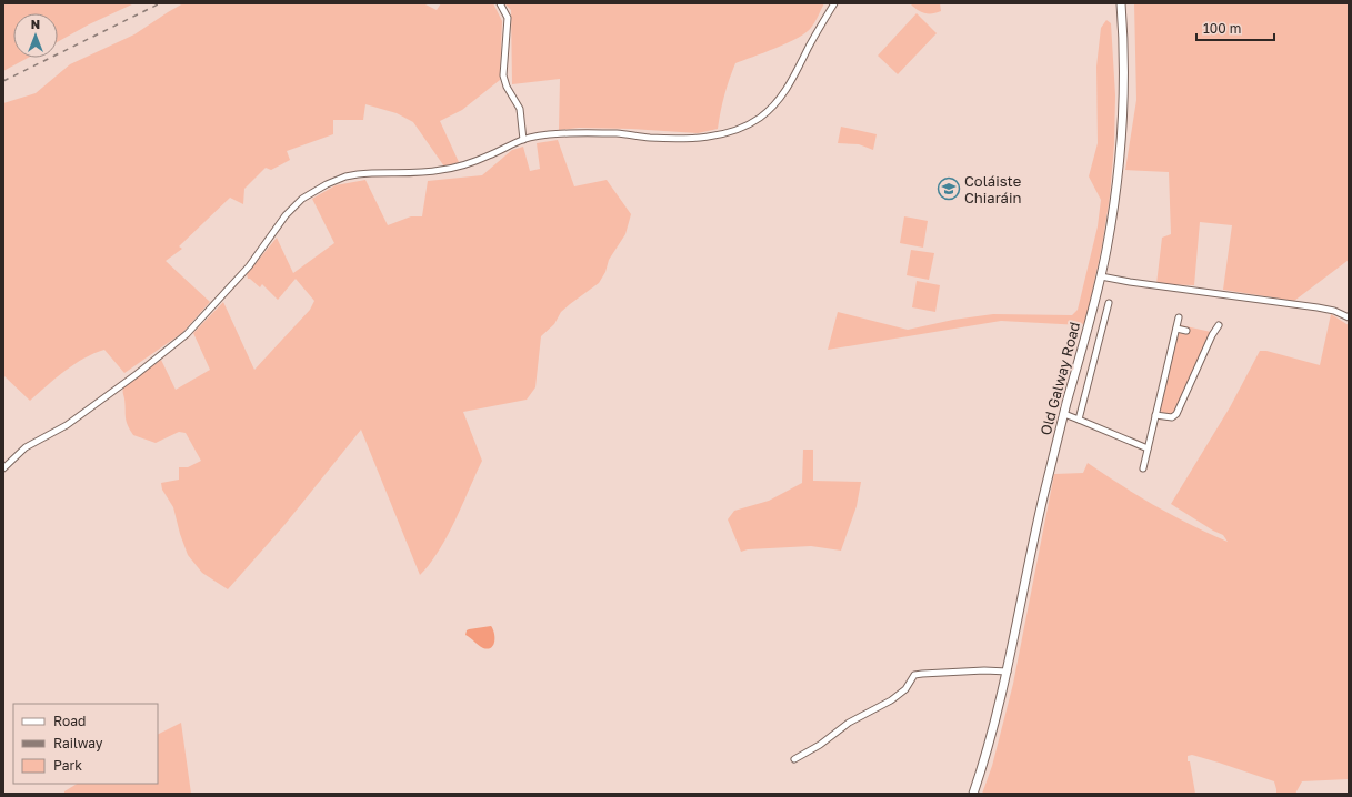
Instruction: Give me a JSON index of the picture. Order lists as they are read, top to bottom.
{
  "streets": {
    "main road": ["Old Galway Road"]
  },
  "places": {
    "school or university": ["Coláiste Chiaráin"]
  },
  "legend": ["Road", "Railway", "Park"],
  "scale_bar": "100 m",
  "north": "top"
}
